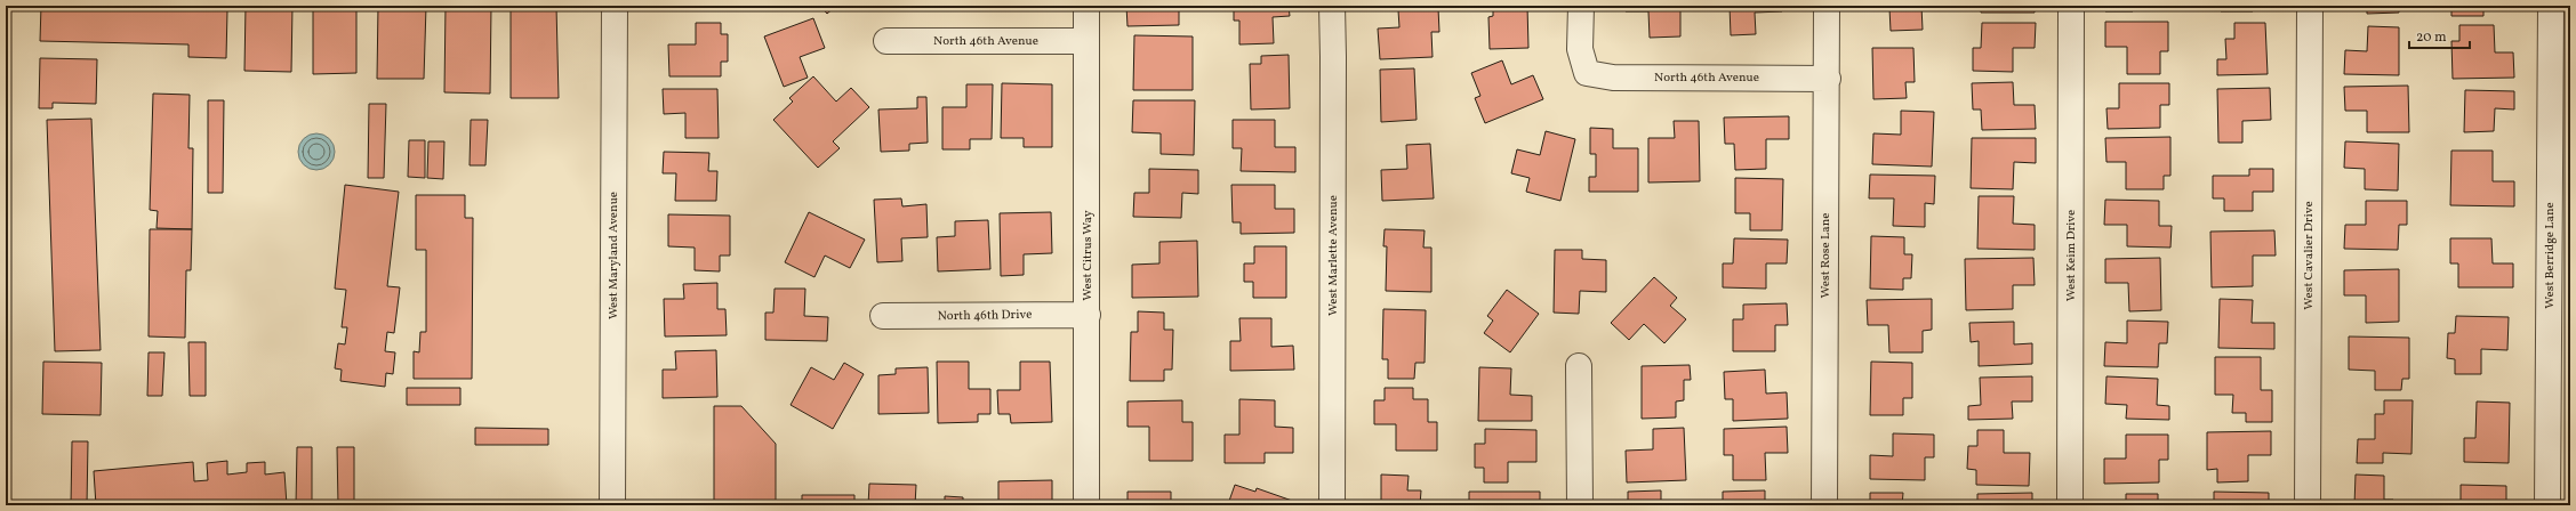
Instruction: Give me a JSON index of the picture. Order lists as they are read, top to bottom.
{
  "streets": {
    "street": [
      "North 46th Avenue",
      "West Maryland Avenue",
      "West Citrus Way",
      "West Marlette Avenue",
      "West Rose Lane",
      "West Keim Drive",
      "West Cavalier Drive",
      "West Berridge Lane",
      "North 46th Drive"
    ]
  },
  "crossings": [
    ["North 46th Avenue", "West Citrus Way"],
    ["North 46th Avenue", "West Rose Lane"],
    ["West Citrus Way", "North 46th Drive"]
  ],
  "scale_bar": "20 m"
}
